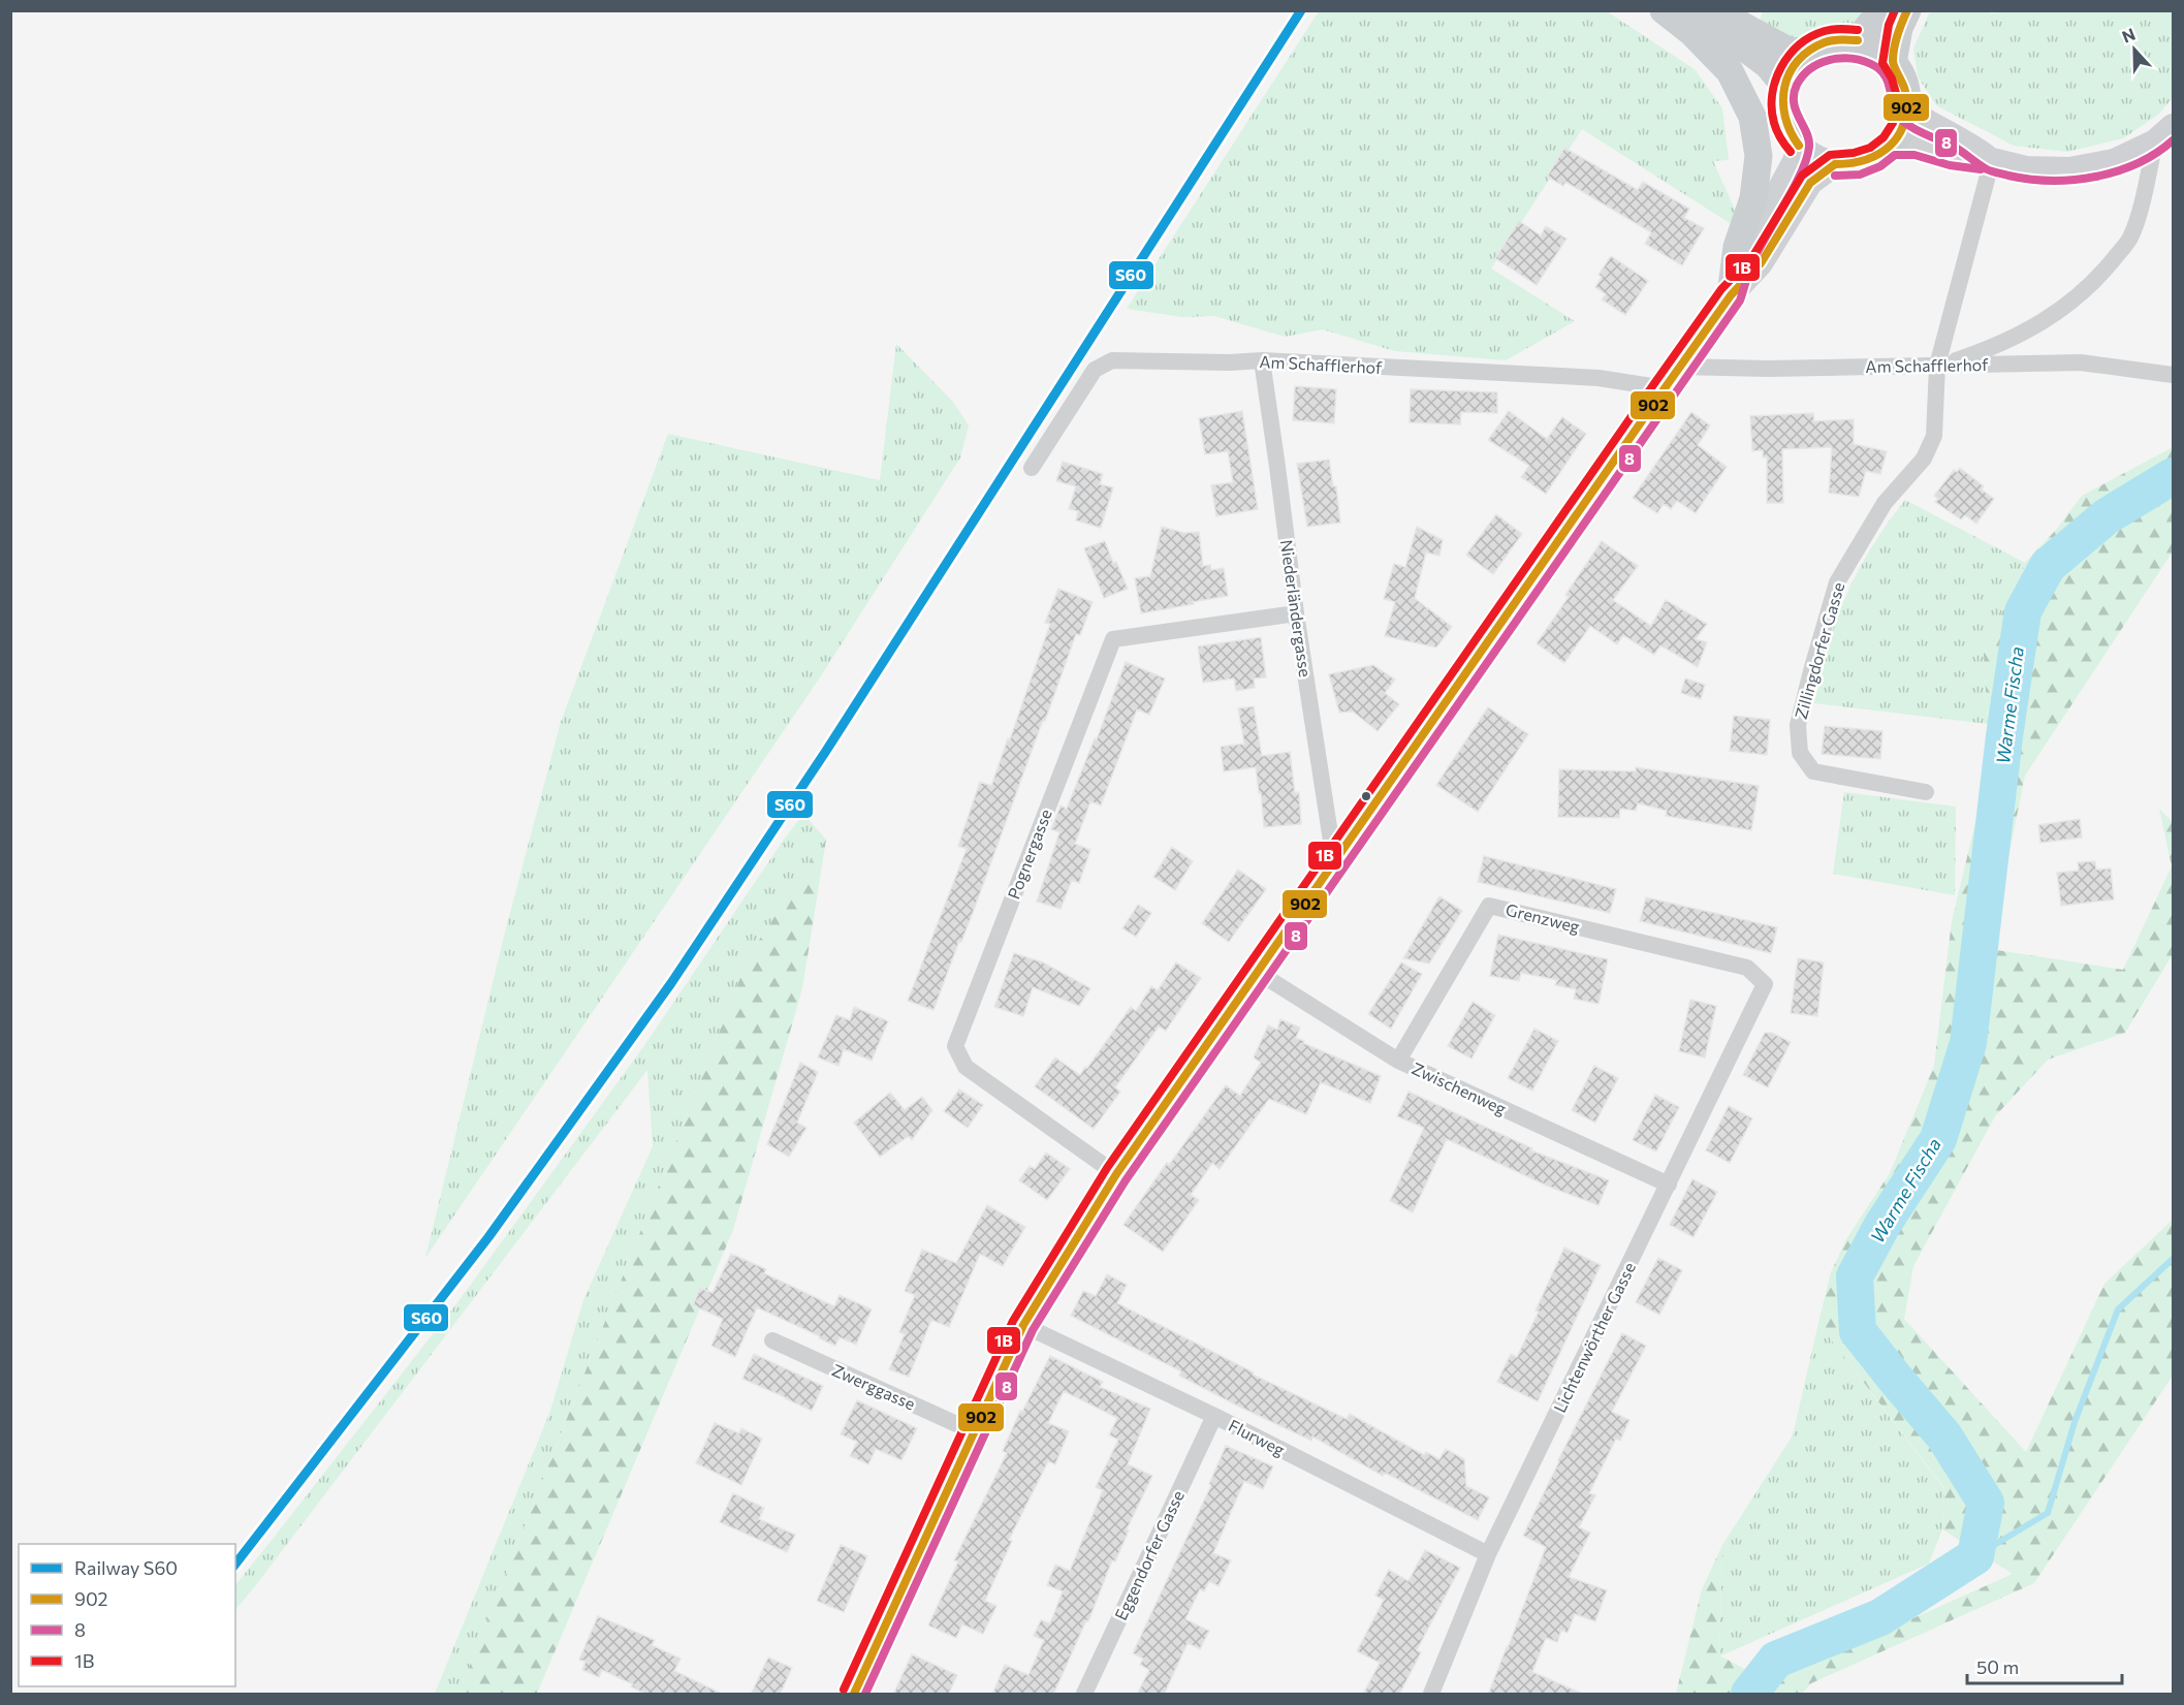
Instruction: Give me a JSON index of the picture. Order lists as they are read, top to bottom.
{
  "streets": {
    "street": [
      "Am Schafflerhof",
      "Niederländergasse",
      "Zillingdorfer Gasse",
      "Pognergasse",
      "Grenzweg",
      "Zwischenweg",
      "Lichtenwörther Gasse",
      "Zwerggasse",
      "Flurweg",
      "Eggendorfer Gasse"
    ]
  },
  "crossings": [
    ["Am Schafflerhof", "Niederländergasse"],
    ["Am Schafflerhof", "Zillingdorfer Gasse"],
    ["Niederländergasse", "Pognergasse"],
    ["Grenzweg", "Zwischenweg"],
    ["Grenzweg", "Lichtenwörther Gasse"],
    ["Zwischenweg", "Lichtenwörther Gasse"],
    ["Lichtenwörther Gasse", "Flurweg"],
    ["Flurweg", "Eggendorfer Gasse"]
  ],
  "water": ["Warme Fischa"],
  "lines": [
    "rail line S60",
    "transit line 902",
    "transit line 1B",
    "transit line 8"
  ],
  "legend": [
    "Railway S60",
    "902",
    "8",
    "1B"
  ],
  "scale_bar": "50 m",
  "north": "top"
}
